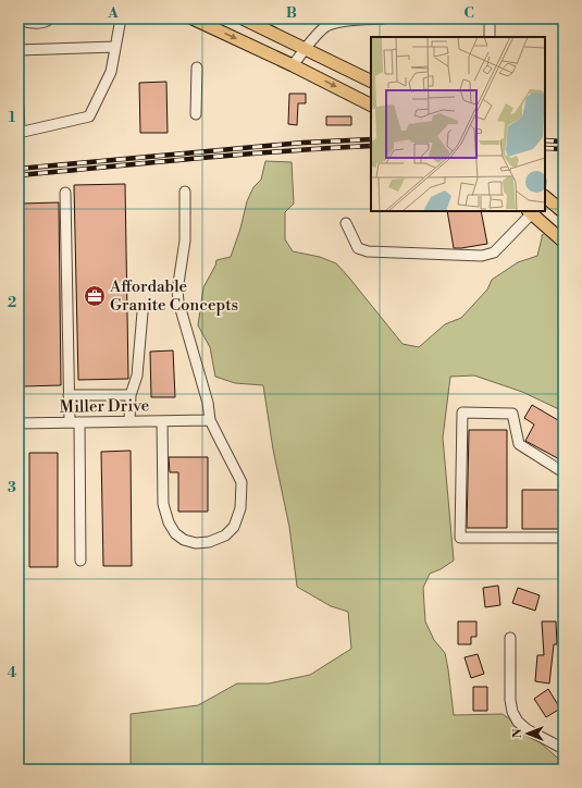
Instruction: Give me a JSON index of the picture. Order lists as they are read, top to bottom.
{
  "streets": {
    "street": ["Miller Drive"]
  },
  "places": {
    "office": ["Affordable Granite Concepts"]
  },
  "north": "left",
  "grid": {
    "columns": ["A", "B", "C"],
    "rows": [
      "1",
      "2",
      "3",
      "4"
    ]
  }
}
